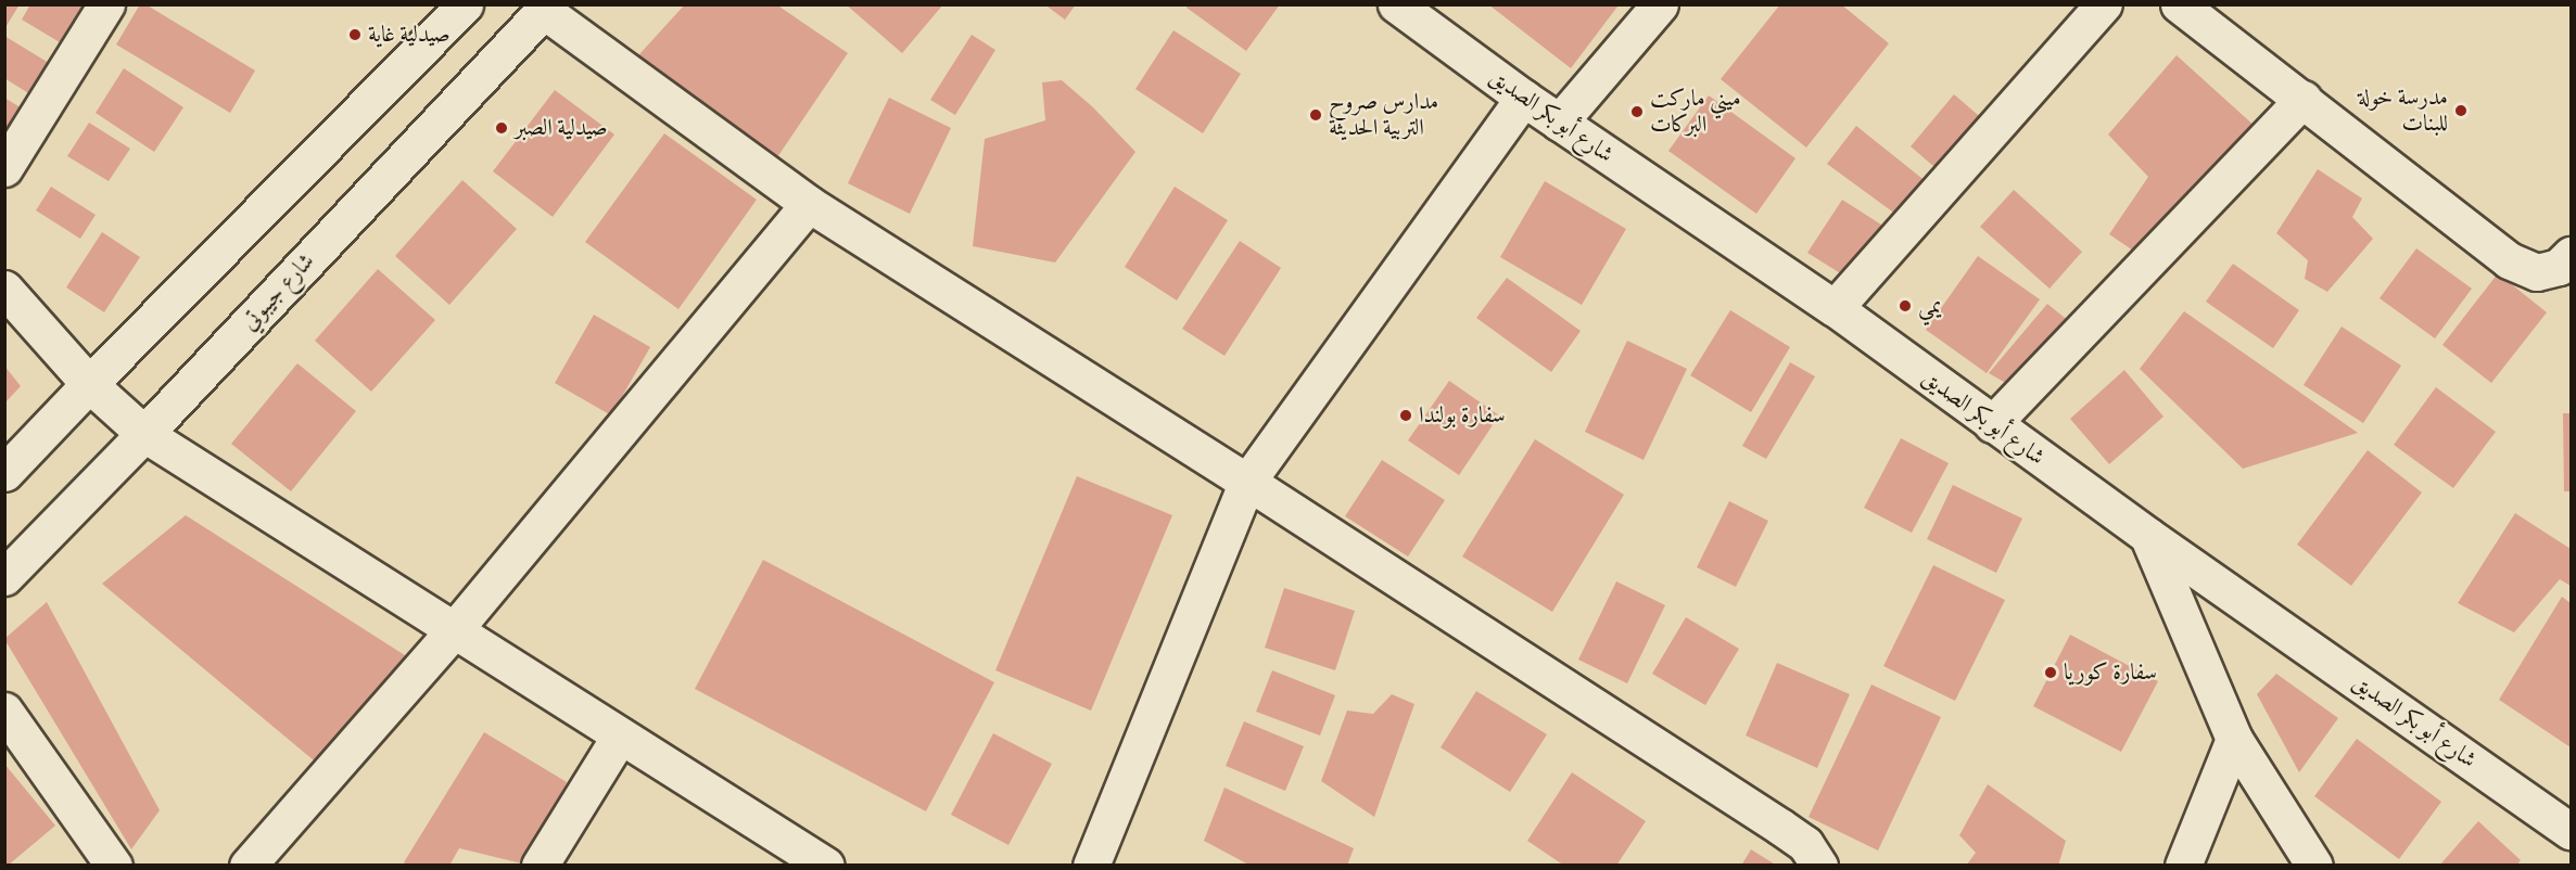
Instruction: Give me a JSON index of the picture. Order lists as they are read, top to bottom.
{
  "streets": {
    "street": ["شارع أبو بكر الصديق", "شارع جيبوتي"]
  },
  "places": [
    "صيدلية غاية",
    "مدرسة خولة للبنات",
    "ميني ماركت البركات",
    "مدارس صروح التربية الحديثة",
    "صيدلية الصبر",
    "يمي",
    "سفارة بولندا",
    "سفارة كوريا"
  ]
}
